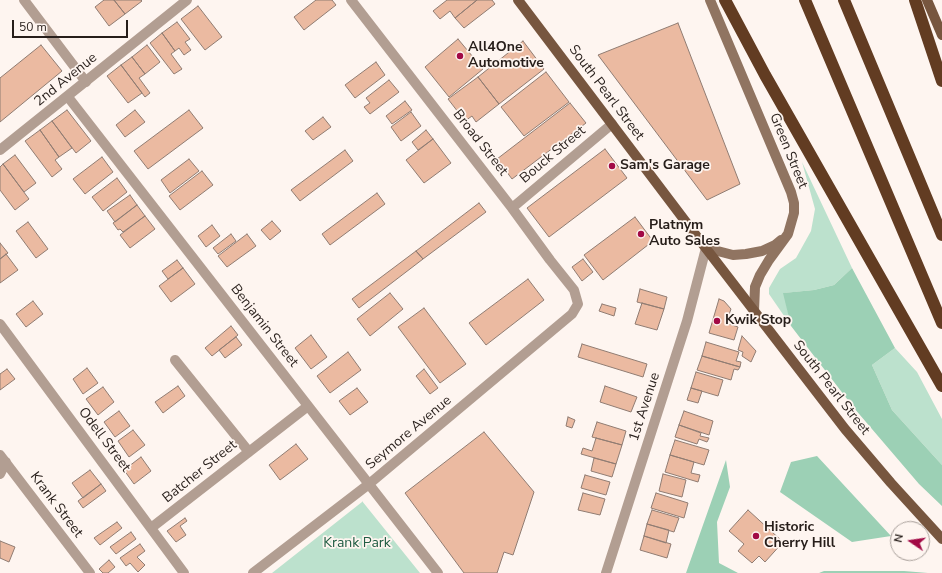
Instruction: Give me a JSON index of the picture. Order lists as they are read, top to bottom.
{
  "streets": {
    "main road": ["South Pearl Street", "Green Street"],
    "street": [
      "2nd Avenue",
      "Broad Street",
      "Bouck Street",
      "Benjamin Street",
      "1st Avenue",
      "Seymore Avenue",
      "Odell Street",
      "Batcher Street",
      "Krank Street"
    ]
  },
  "crossings": [
    ["2nd Avenue", "Benjamin Street"],
    ["South Pearl Street", "Green Street"],
    ["South Pearl Street", "Bouck Street"],
    ["South Pearl Street", "1st Avenue"],
    ["Broad Street", "Bouck Street"],
    ["Broad Street", "Seymore Avenue"],
    ["Benjamin Street", "Seymore Avenue"],
    ["Odell Street", "Batcher Street"]
  ],
  "parks": ["Krank Park"],
  "places": [
    "All4One Automotive",
    "Sam's Garage",
    "Platnym Auto Sales",
    "Kwik Stop",
    "Historic Cherry Hill"
  ],
  "scale_bar": "50 m",
  "north": "left"
}
